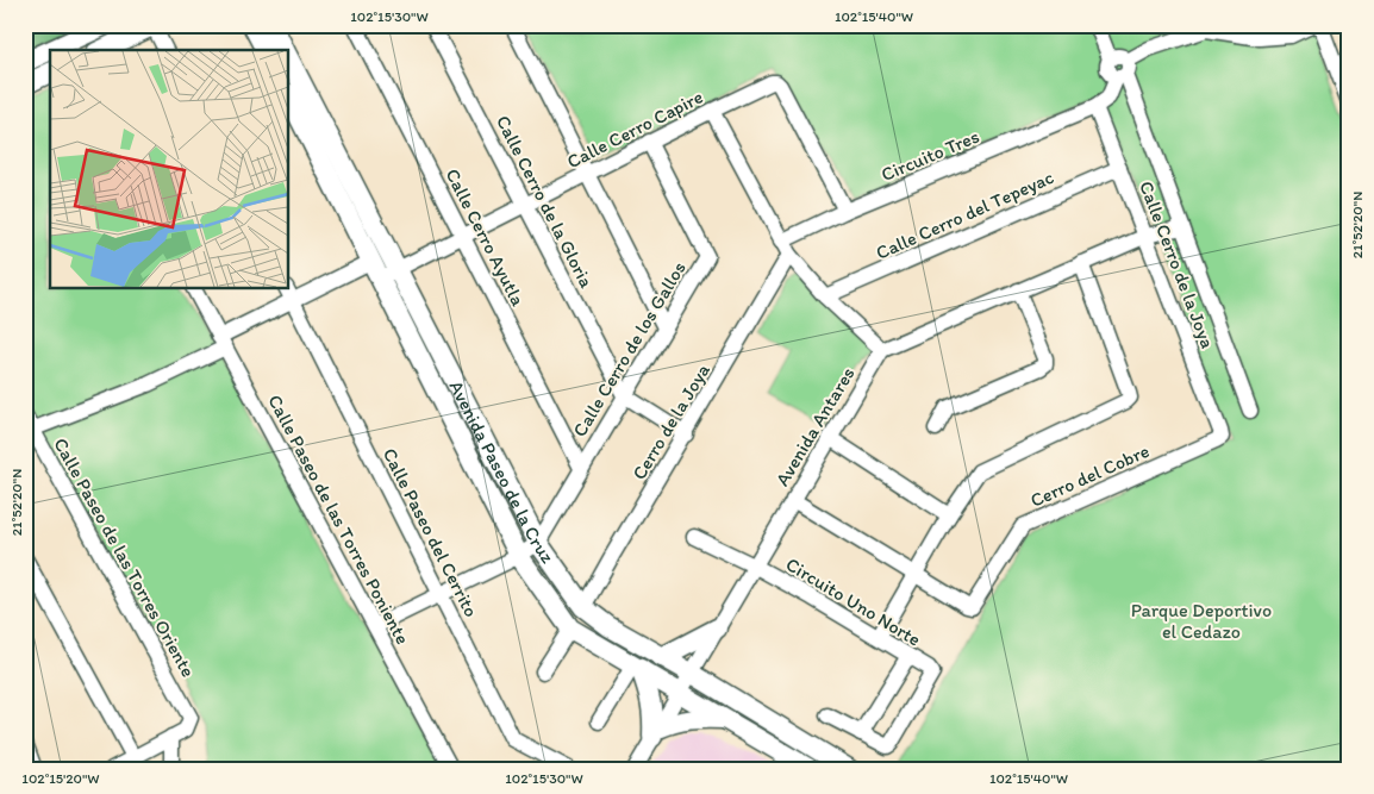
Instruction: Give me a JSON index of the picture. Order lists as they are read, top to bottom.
{
  "streets": {
    "main road": ["Avenida Paseo de la Cruz"],
    "street": [
      "Calle Cerro Capire",
      "Circuito Tres",
      "Calle Cerro de la Gloria",
      "Calle Cerro del Tepeyac",
      "Calle Cerro Ayutla",
      "Calle Cerro de la Joya",
      "Calle Cerro de los Gallos",
      "Cerro de la Joya",
      "Avenida Antares",
      "Cerro del Cobre",
      "Calle Paseo de las Torres Poniente",
      "Calle Paseo del Cerrito",
      "Calle Paseo de las Torres Oriente",
      "Circuito Uno Norte"
    ]
  },
  "crossings": [
    ["Calle Cerro Capire", "Circuito Tres"],
    ["Calle Cerro Capire", "Calle Cerro de la Gloria"],
    ["Calle Cerro Capire", "Calle Cerro Ayutla"],
    ["Calle Cerro Capire", "Calle Cerro de los Gallos"],
    ["Calle Cerro Capire", "Avenida Paseo de la Cruz"],
    ["Calle Cerro Capire", "Calle Paseo de las Torres Poniente"],
    ["Calle Cerro Capire", "Calle Paseo del Cerrito"],
    ["Calle Cerro Capire", "Calle Paseo de las Torres Oriente"],
    ["Circuito Tres", "Calle Cerro de la Joya"],
    ["Calle Cerro de la Gloria", "Calle Cerro de los Gallos"],
    ["Calle Cerro del Tepeyac", "Calle Cerro de la Joya"],
    ["Calle Cerro Ayutla", "Calle Cerro de los Gallos"],
    ["Calle Cerro de la Joya", "Cerro del Cobre"],
    ["Calle Cerro de los Gallos", "Avenida Paseo de la Cruz"],
    ["Cerro de la Joya", "Avenida Paseo de la Cruz"],
    ["Avenida Antares", "Avenida Paseo de la Cruz"],
    ["Avenida Antares", "Circuito Uno Norte"]
  ],
  "parks": ["Parque Deportivo el Cedazo"],
  "coordinates": [
    "102°15'30\"W",
    "102°15'40\"W",
    "21°52'20\"N",
    "102°15'20\"W"
  ]
}
